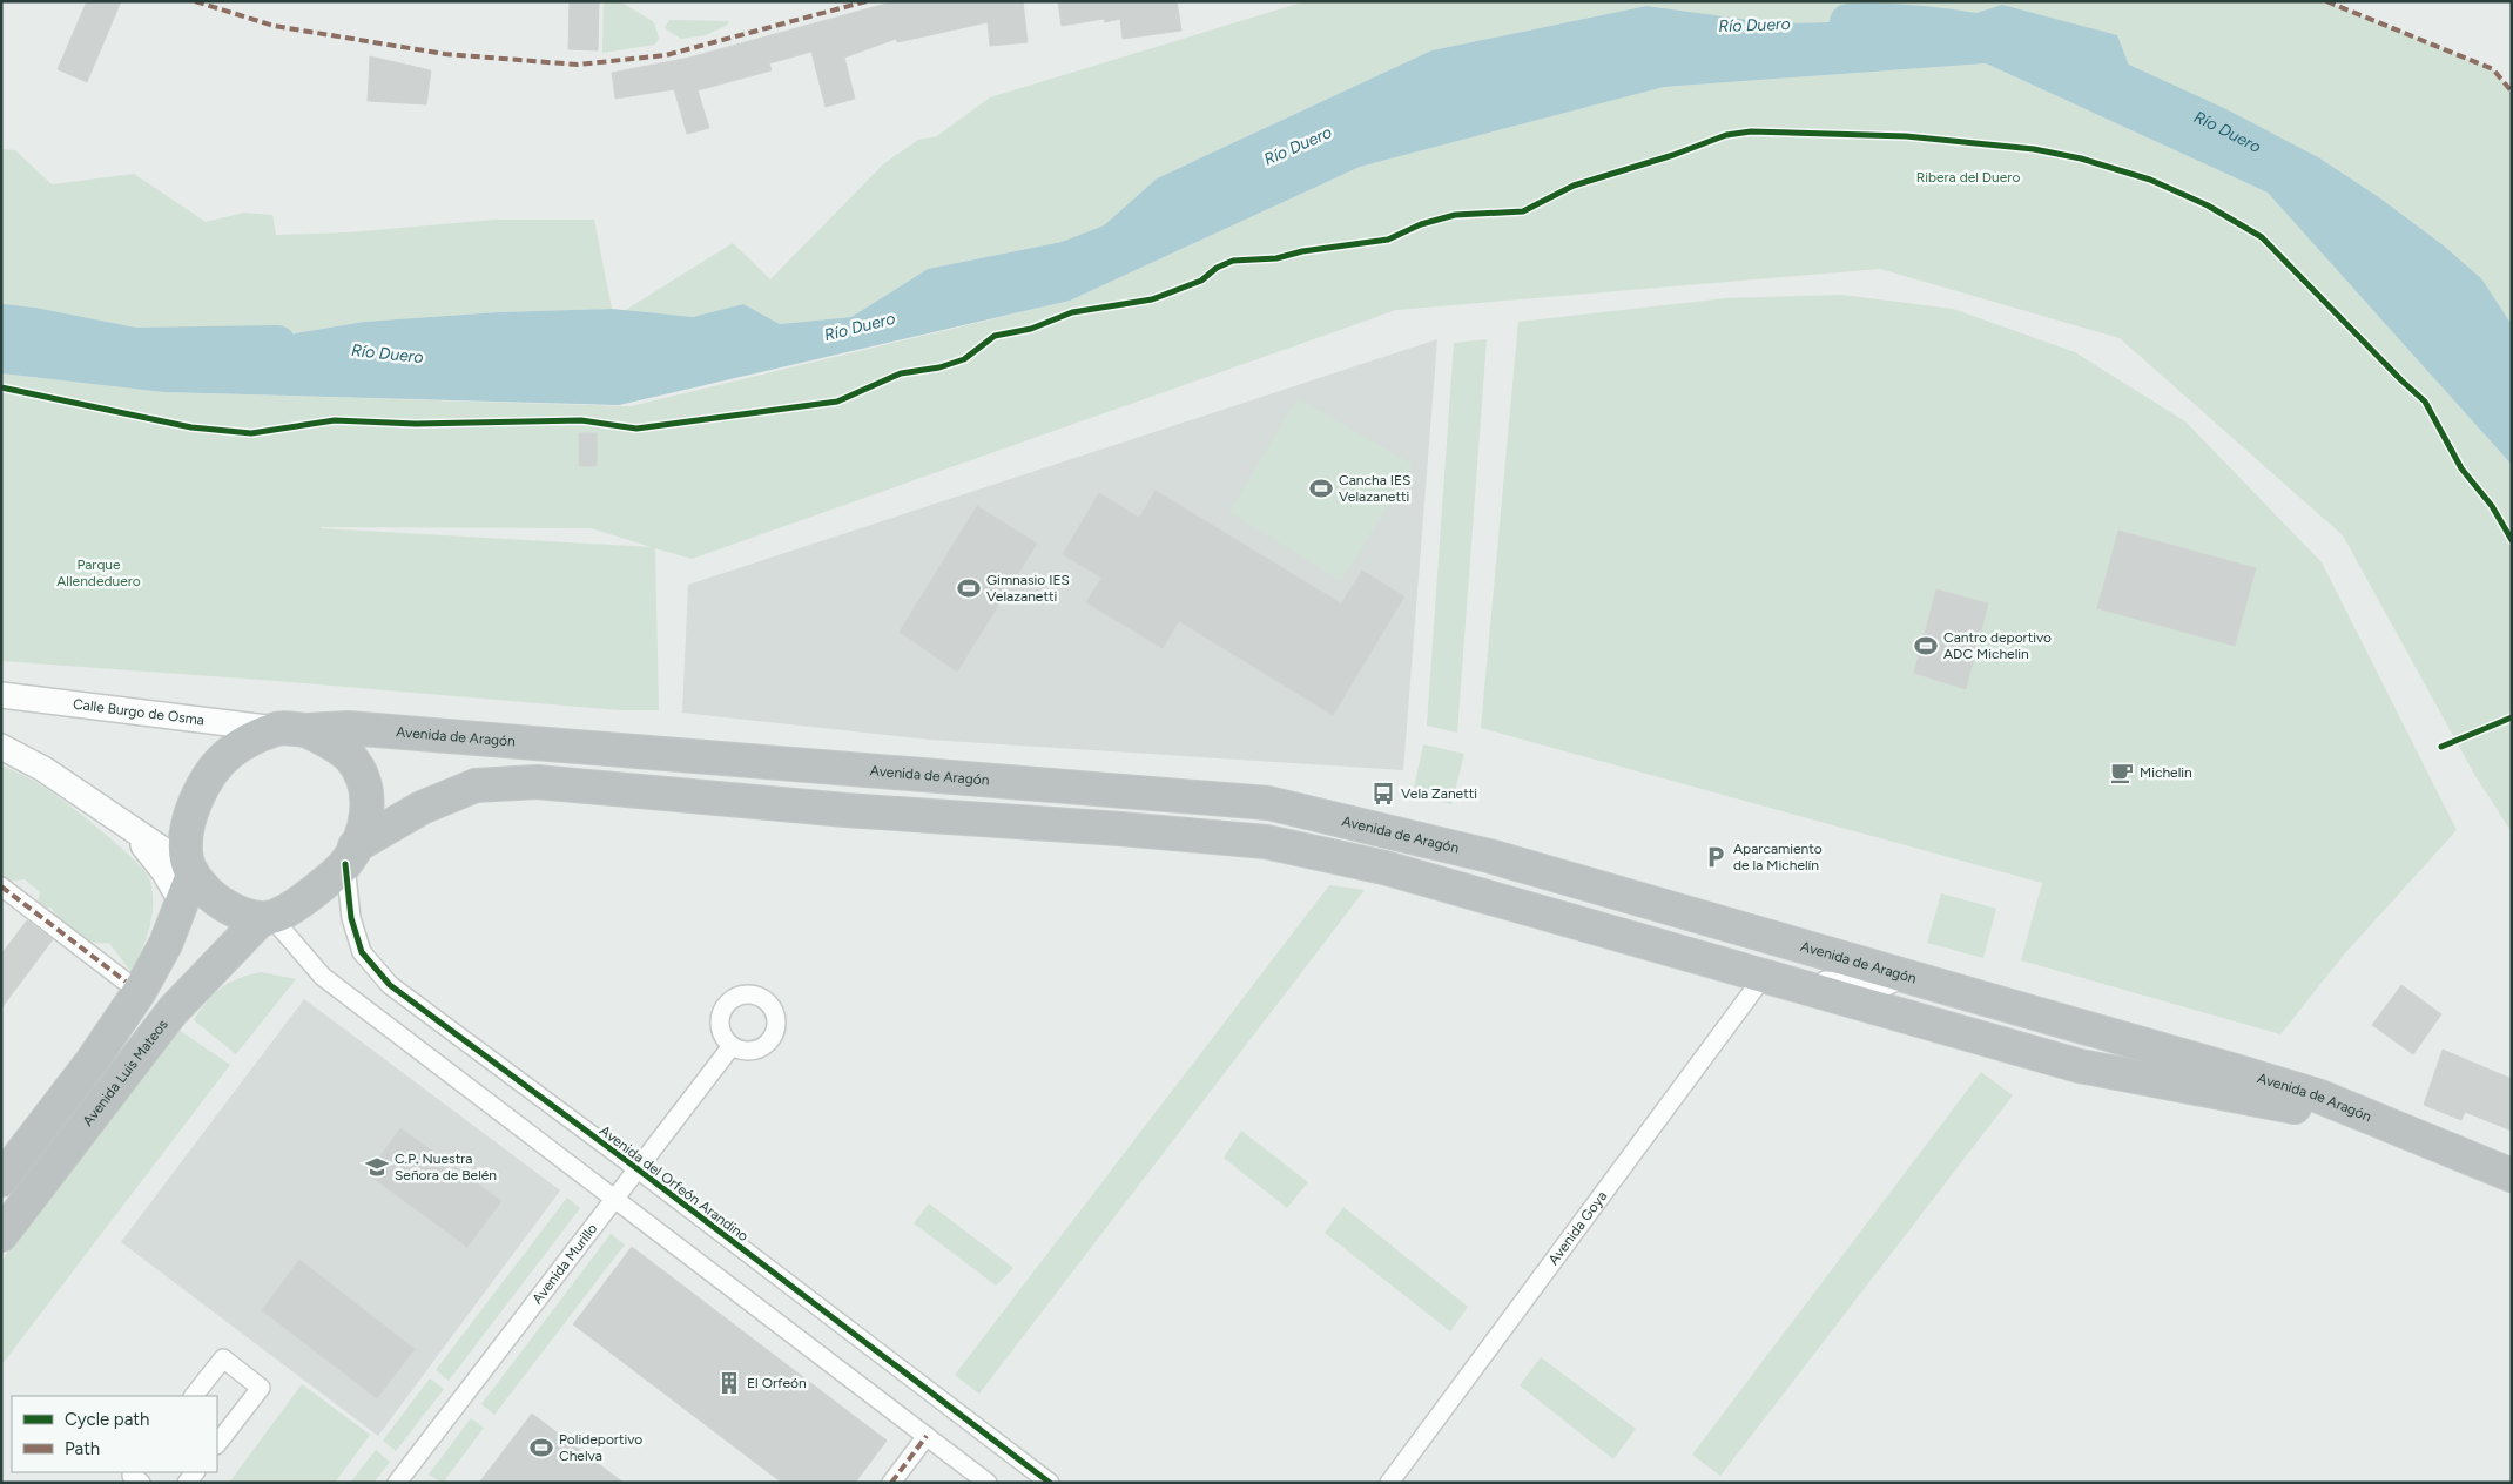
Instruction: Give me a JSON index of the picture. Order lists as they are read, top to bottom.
{
  "streets": {
    "highway": ["Avenida de Aragón", "Avenida Luis Mateos"],
    "street": [
      "Calle Burgo de Osma",
      "Avenida del Orfeón Arandino",
      "Avenida Goya",
      "Avenida Murillo"
    ]
  },
  "crossings": [
    ["Calle Burgo de Osma", "Avenida de Aragón"],
    ["Calle Burgo de Osma", "Avenida Luis Mateos"],
    ["Calle Burgo de Osma", "Avenida del Orfeón Arandino"],
    ["Avenida de Aragón", "Avenida Luis Mateos"],
    ["Avenida de Aragón", "Avenida del Orfeón Arandino"],
    ["Avenida de Aragón", "Avenida Goya"],
    ["Avenida Luis Mateos", "Avenida del Orfeón Arandino"],
    ["Avenida del Orfeón Arandino", "Avenida Murillo"]
  ],
  "water": ["Río Duero"],
  "parks": ["Ribera del Duero", "Parque Allendeduero"],
  "places": {
    "sports": [
      "Cancha IES Velazanetti",
      "Gimnasio IES Velazanetti",
      "Cantro deportivo ADC Michelin",
      "Polideportivo Chelva"
    ],
    "cafe": ["Michelin"],
    "bus stop": ["Vela Zanetti"],
    "parking": ["Aparcamiento de la Michelín"],
    "school or university": ["C.P. Nuestra Señora de Belén"],
    "building": ["El Orfeón"]
  },
  "legend": ["Cycle path", "Path"]
}
